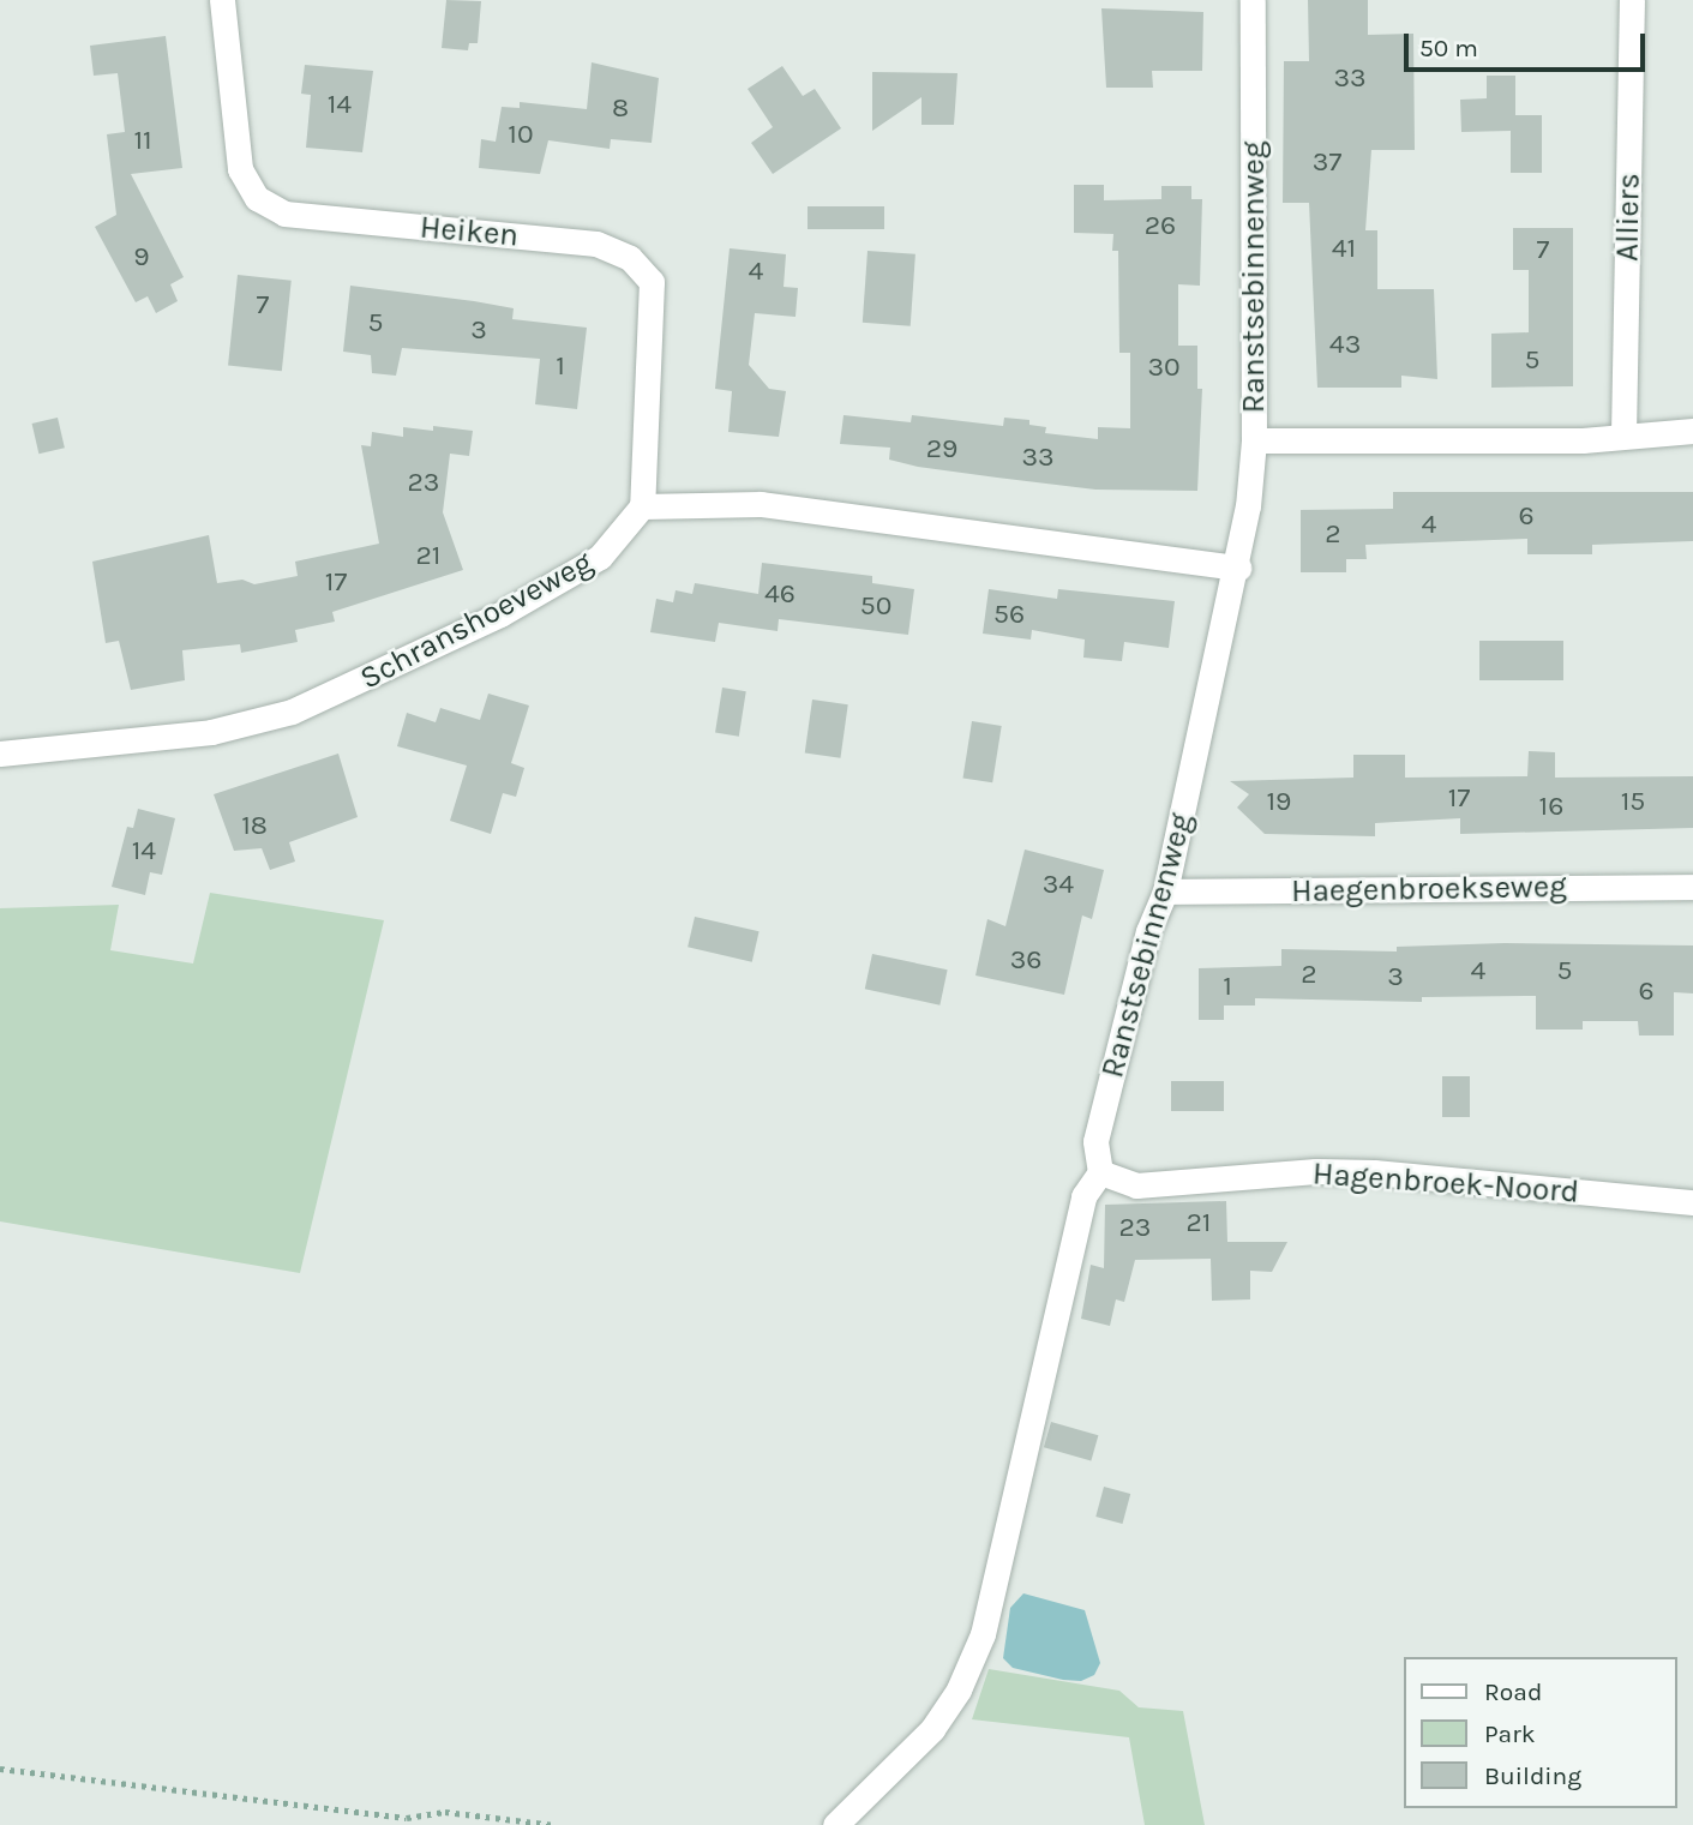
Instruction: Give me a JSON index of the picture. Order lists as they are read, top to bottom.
{
  "streets": {
    "street": [
      "Alliers",
      "Heiken",
      "Ranstsebinnenweg",
      "Schranshoeveweg",
      "Haegenbroekseweg",
      "Hagenbroek-Noord"
    ]
  },
  "crossings": [
    ["Heiken", "Schranshoeveweg"],
    ["Ranstsebinnenweg", "Haegenbroekseweg"],
    ["Ranstsebinnenweg", "Hagenbroek-Noord"]
  ],
  "house_numbers": [
    "33",
    "14",
    "8",
    "10",
    "11",
    "37",
    "26",
    "41",
    "7",
    "9",
    "4",
    "7",
    "5",
    "3",
    "43",
    "5",
    "1",
    "30",
    "29",
    "33",
    "23",
    "6",
    "4",
    "2",
    "21",
    "17",
    "46",
    "50",
    "56",
    "17",
    "19",
    "15",
    "16",
    "18",
    "14",
    "34",
    "36",
    "4",
    "5",
    "2",
    "3",
    "1",
    "6",
    "21",
    "23"
  ],
  "legend": ["Road", "Park", "Building"],
  "scale_bar": "50 m"
}
